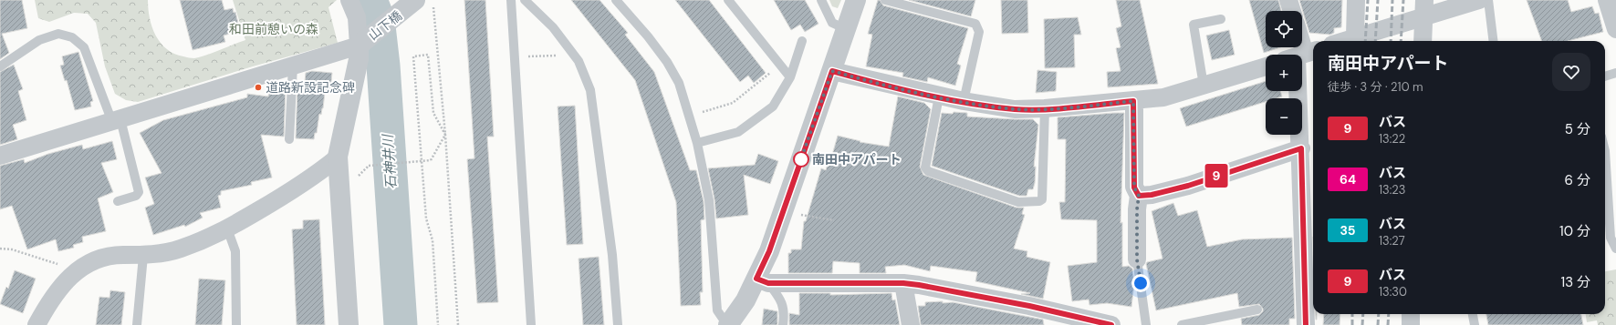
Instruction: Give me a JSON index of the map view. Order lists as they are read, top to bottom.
{
  "streets": {
    "street": ["山下橋"]
  },
  "water": ["石神井川"],
  "parks": ["和田前憩いの森"],
  "places": ["道路新設記念碑", "南田中アパート"],
  "lines": ["bus line 9"],
  "page": {
    "on_map": "9",
    "map_buttons": ["+", "−"],
    "heading": ["南田中アパート", "徒歩 · 3 分 · 210 m"],
    "list": [
      {
        "mark": "9",
        "name": "バス",
        "note": "13:22",
        "value": "5 分"
      },
      {
        "mark": "64",
        "name": "バス",
        "note": "13:23",
        "value": "6 分"
      },
      {
        "mark": "35",
        "name": "バス",
        "note": "13:27",
        "value": "10 分"
      },
      {
        "mark": "9",
        "name": "バス",
        "note": "13:30",
        "value": "13 分"
      }
    ]
  }
}
